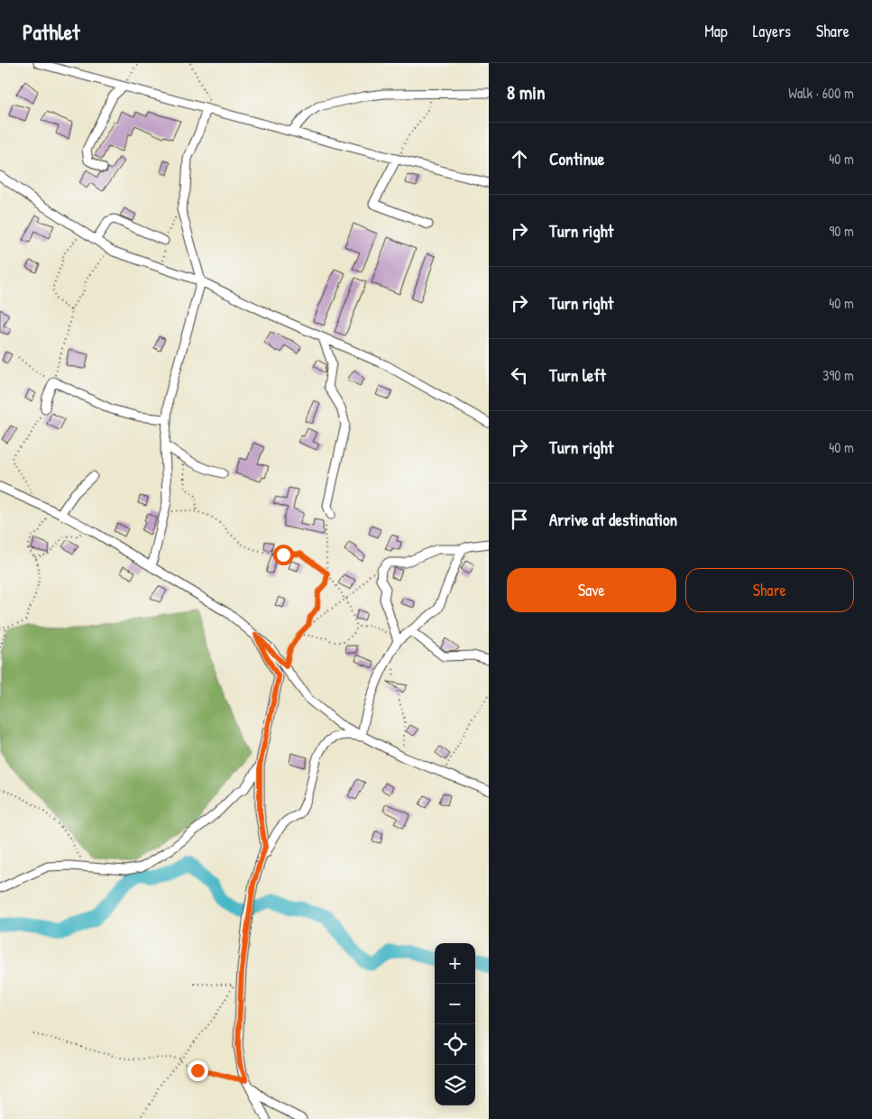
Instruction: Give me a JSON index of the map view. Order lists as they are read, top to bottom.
{
  "page": {
    "header": "Pathlet",
    "nav": ["Map", "Layers", "Share"],
    "heading": ["8 min", "Walk · 600 m"],
    "list": [
      ["Continue", "40 m"],
      ["Turn right", "90 m"],
      ["Turn right", "40 m"],
      ["Turn left", "390 m"],
      ["Turn right", "40 m"],
      "Arrive at destination"
    ],
    "buttons": ["Save", "Share"],
    "map_buttons": ["+", "−"]
  }
}
